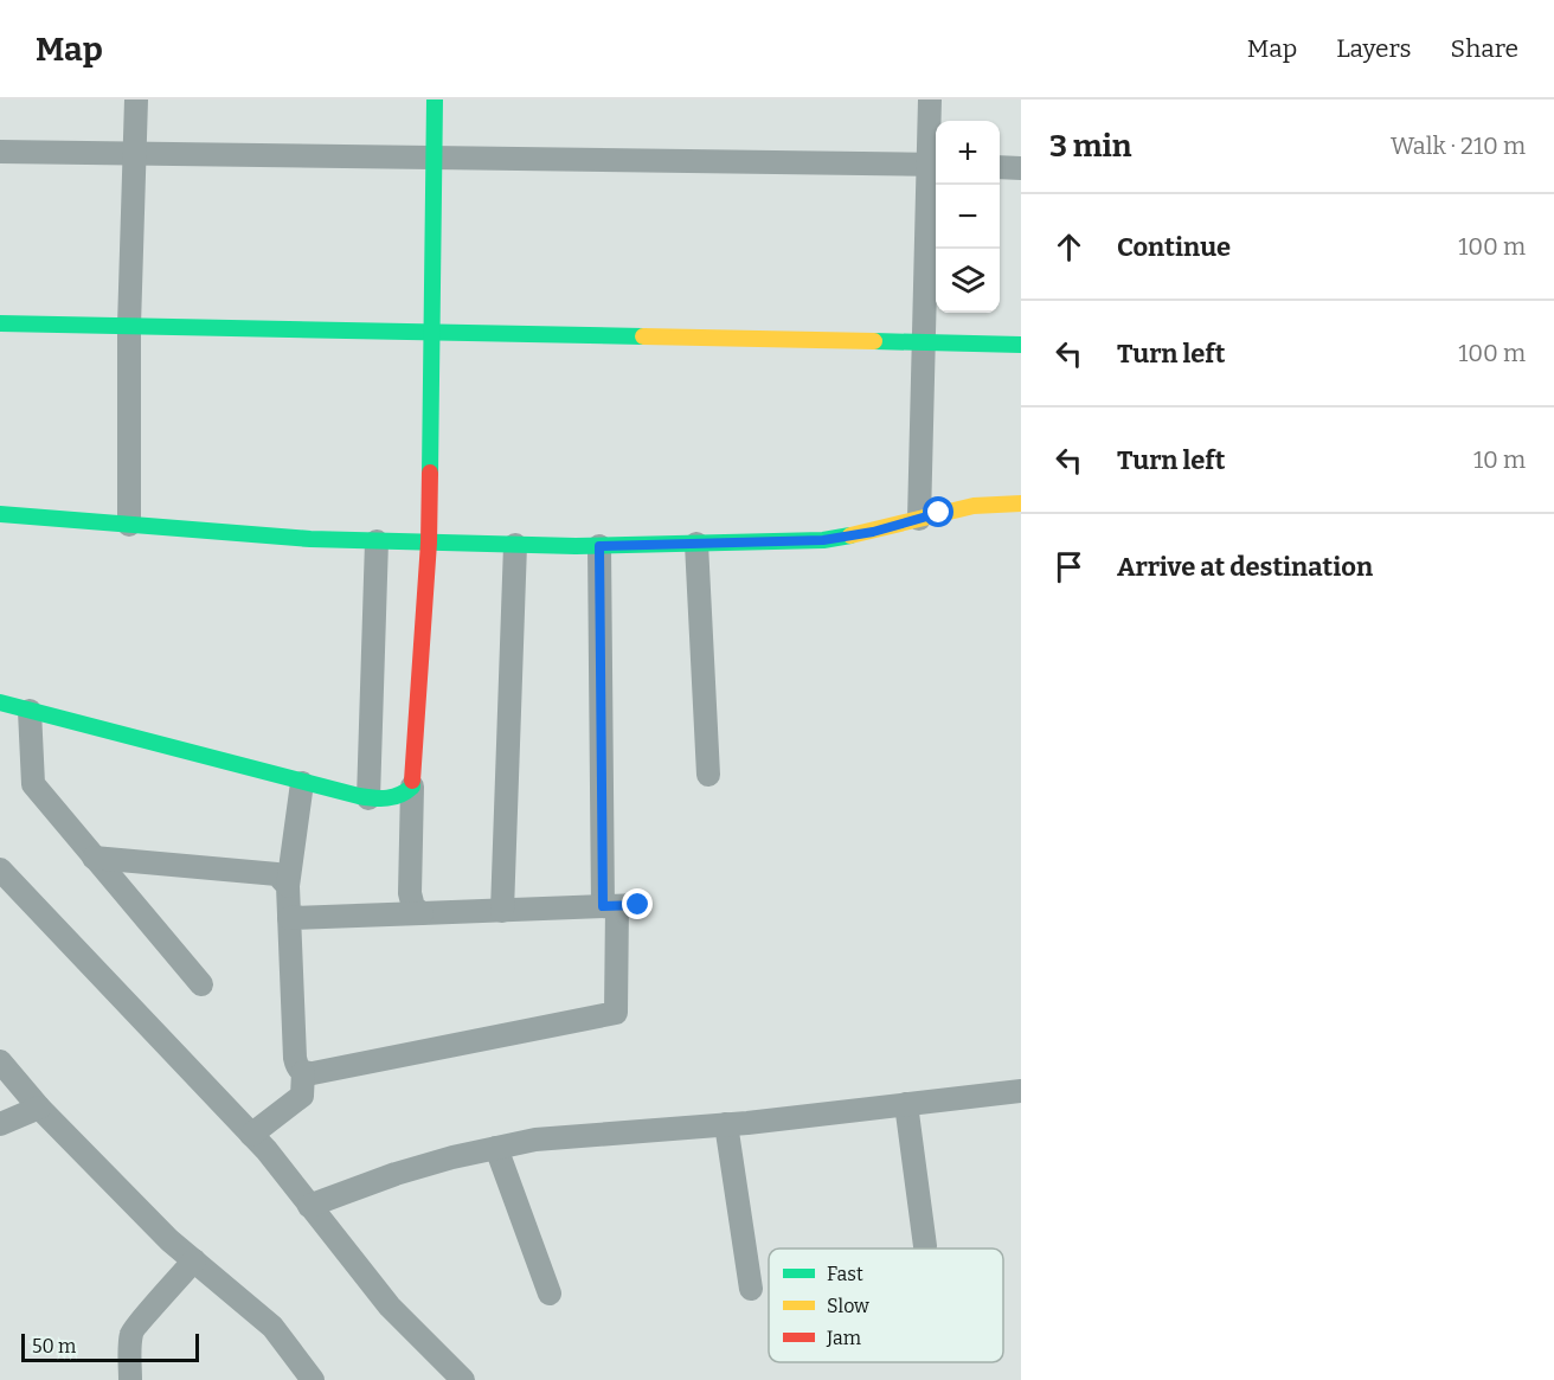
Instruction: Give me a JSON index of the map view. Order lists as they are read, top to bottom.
{
  "legend": ["Fast", "Slow", "Jam"],
  "scale_bar": "50 m",
  "page": {
    "header": "Map",
    "nav": ["Map", "Layers", "Share"],
    "heading": ["3 min", "Walk · 210 m"],
    "map_buttons": ["+", "−"],
    "list": [
      ["Continue", "100 m"],
      ["Turn left", "100 m"],
      ["Turn left", "10 m"],
      "Arrive at destination"
    ],
    "scale": "50 m"
  }
}
